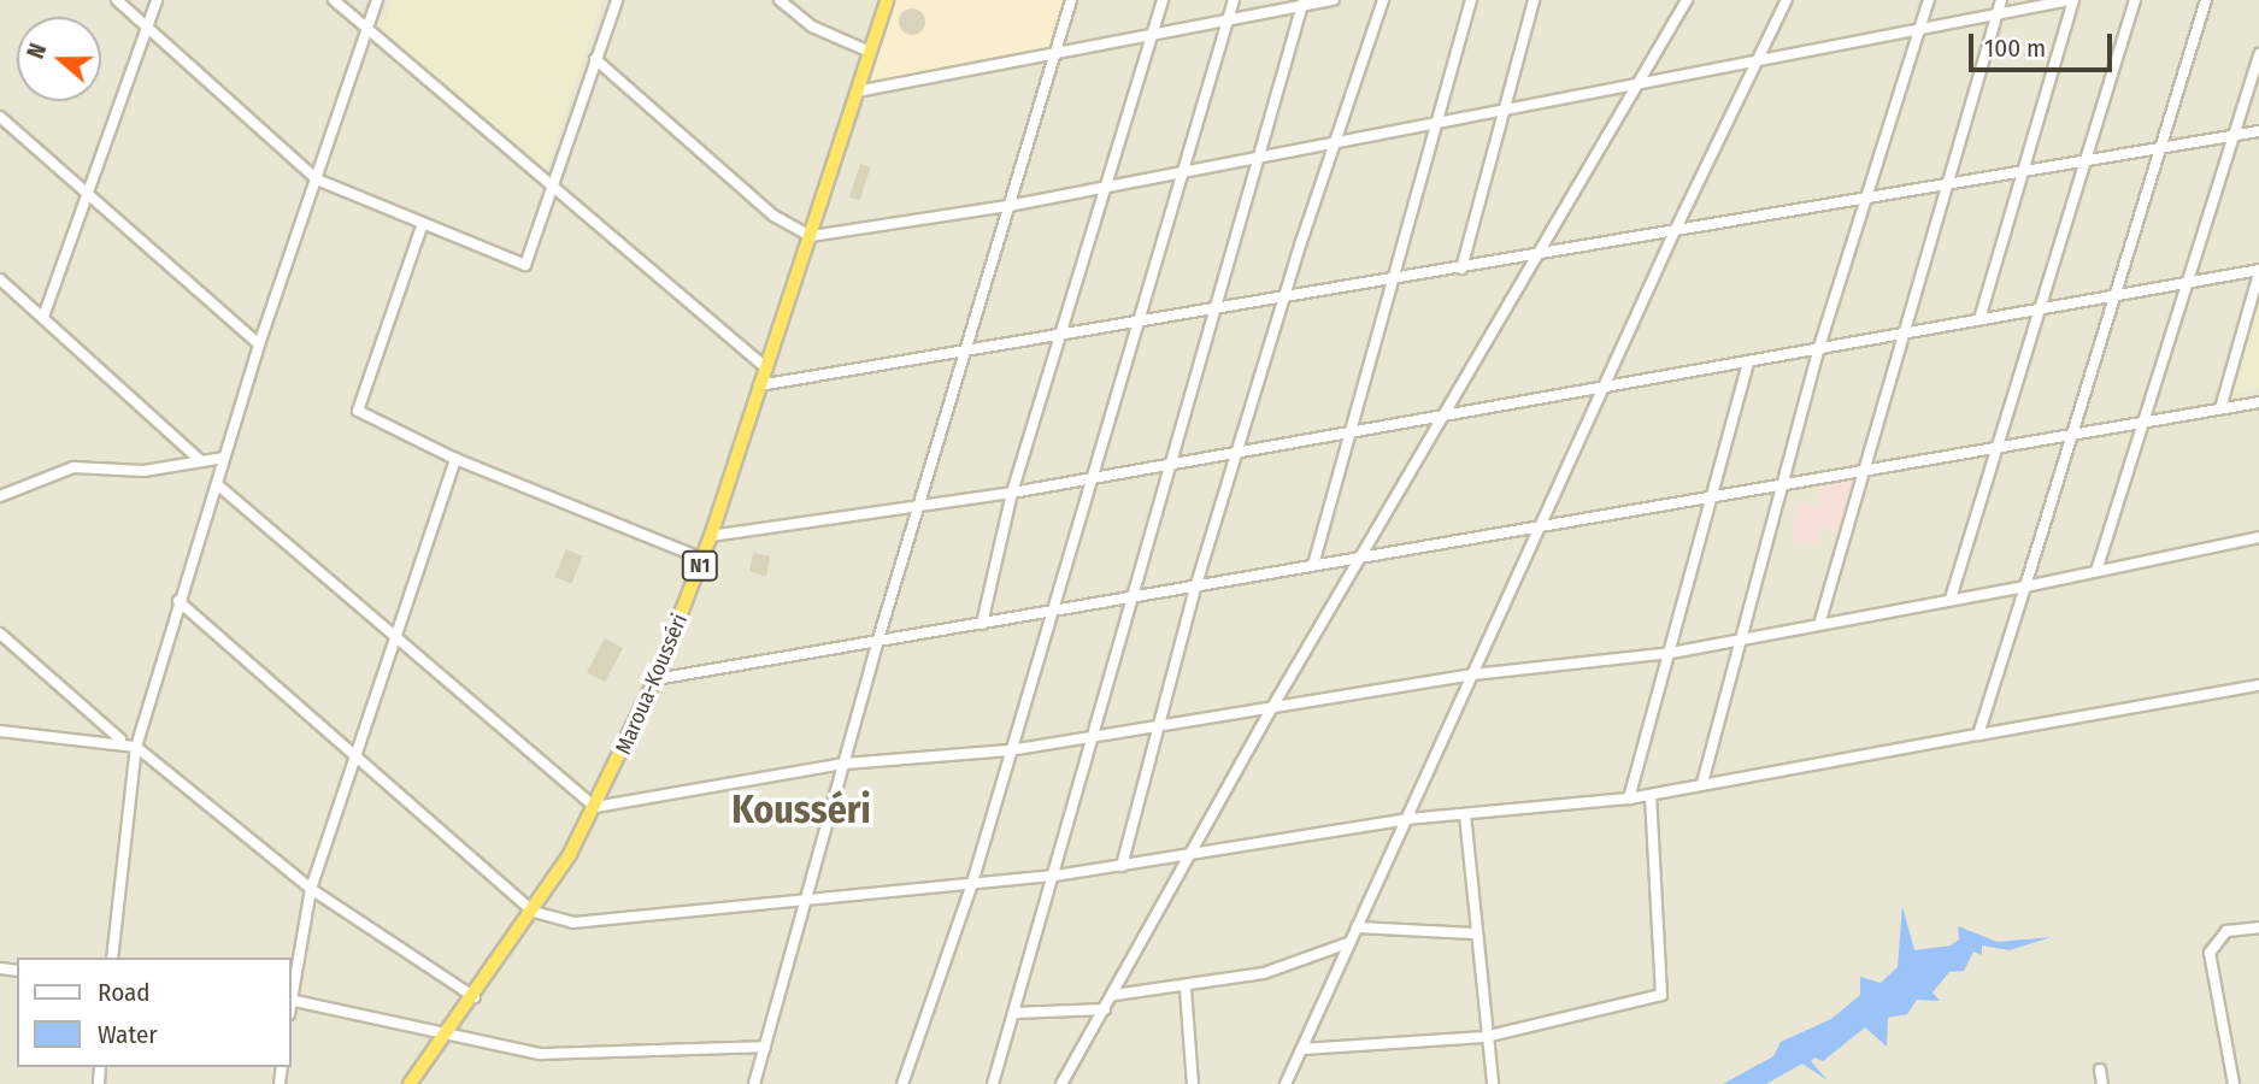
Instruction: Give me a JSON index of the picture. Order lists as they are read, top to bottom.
{
  "streets": {
    "highway": ["N1", "Maroua-Kousséri"]
  },
  "districts": ["Kousséri"],
  "legend": ["Road", "Water"],
  "scale_bar": "100 m",
  "north": "left"
}
